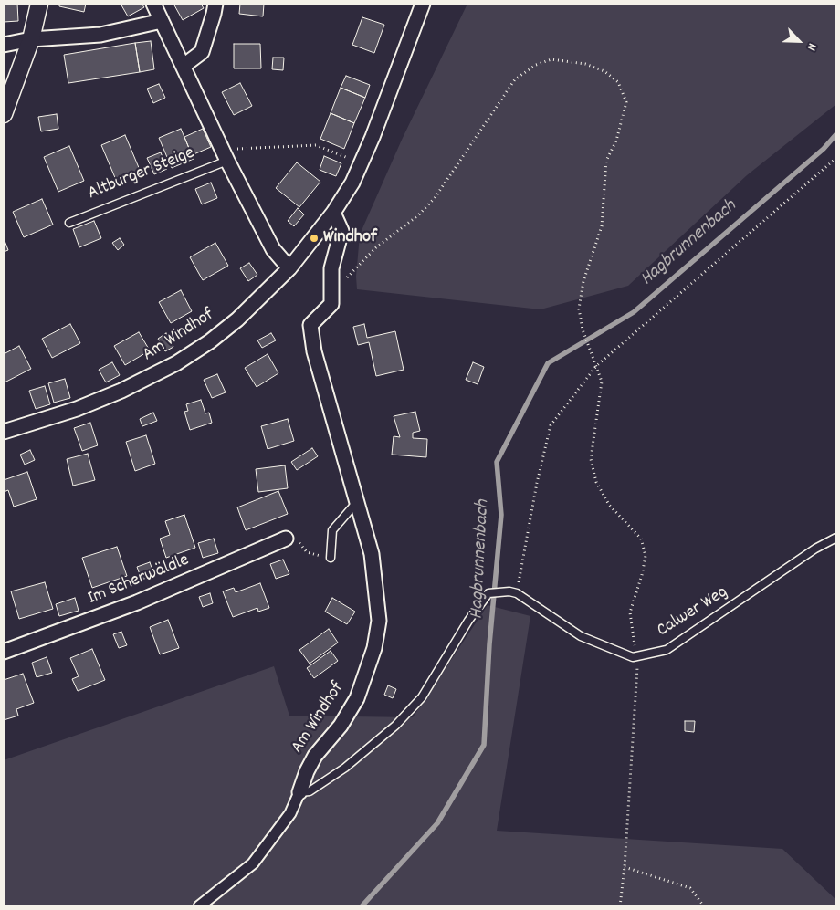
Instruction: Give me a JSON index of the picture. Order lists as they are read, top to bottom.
{
  "streets": {
    "street": ["Altburger Steige", "Am Windhof", "Im Scherwäldle"],
    "lane": ["Calwer Weg"]
  },
  "crossings": [
    ["Altburger Steige", "Am Windhof"]
  ],
  "water": ["Hagbrunnenbach"],
  "places": ["Windhof"],
  "north": "bottom right"
}
